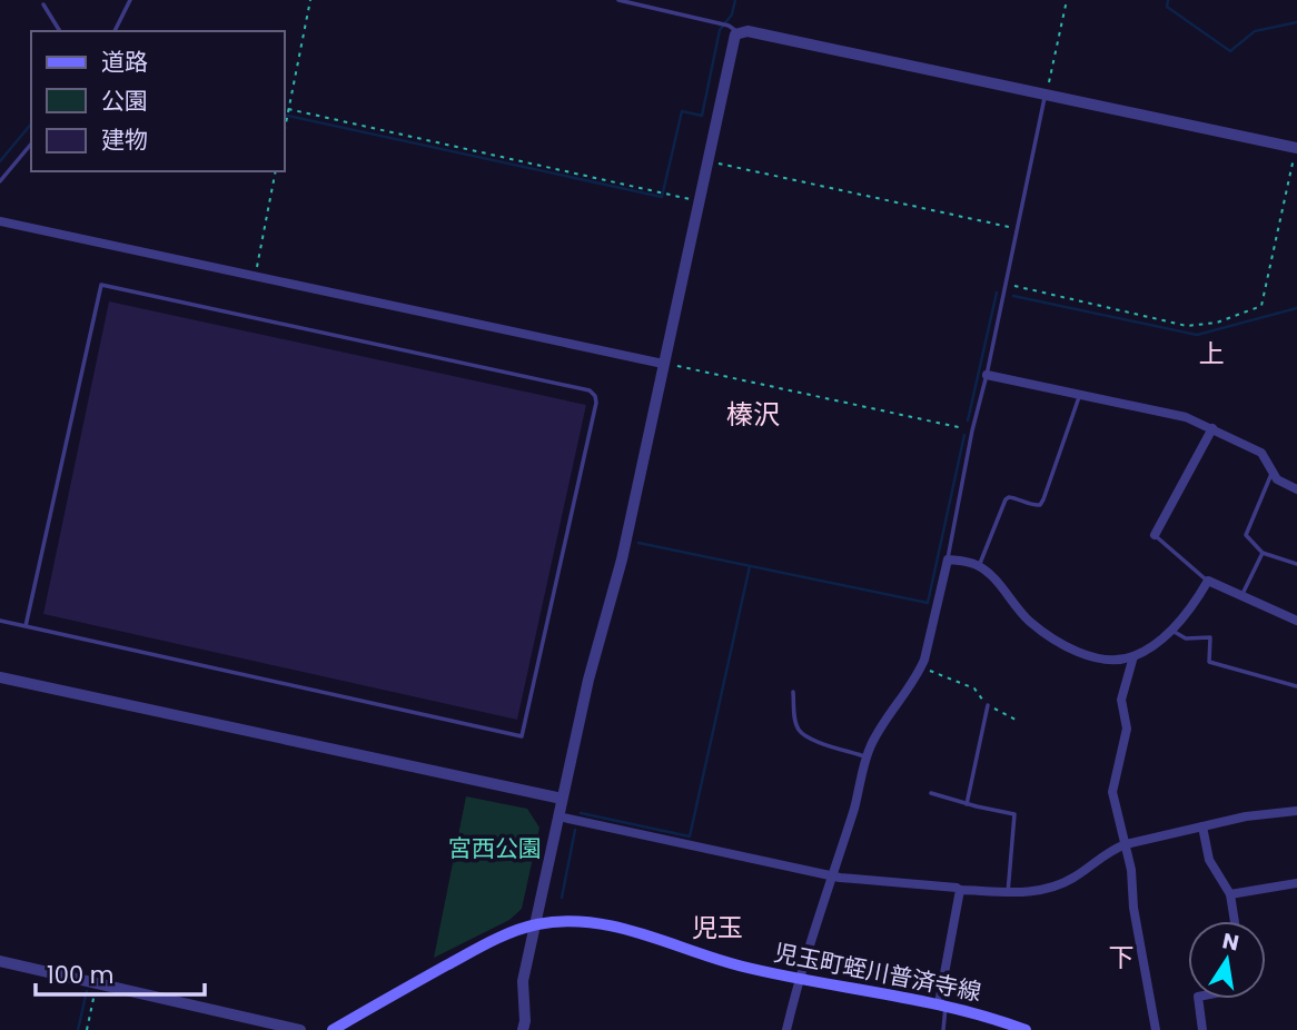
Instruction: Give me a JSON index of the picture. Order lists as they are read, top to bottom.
{
  "streets": {
    "main road": ["児玉町蛭川普済寺線"]
  },
  "districts": [
    "上",
    "榛沢",
    "児玉",
    "下"
  ],
  "parks": ["宮西公園"],
  "legend": ["道路", "公園", "建物"],
  "scale_bar": "100 m",
  "north": "top"
}
